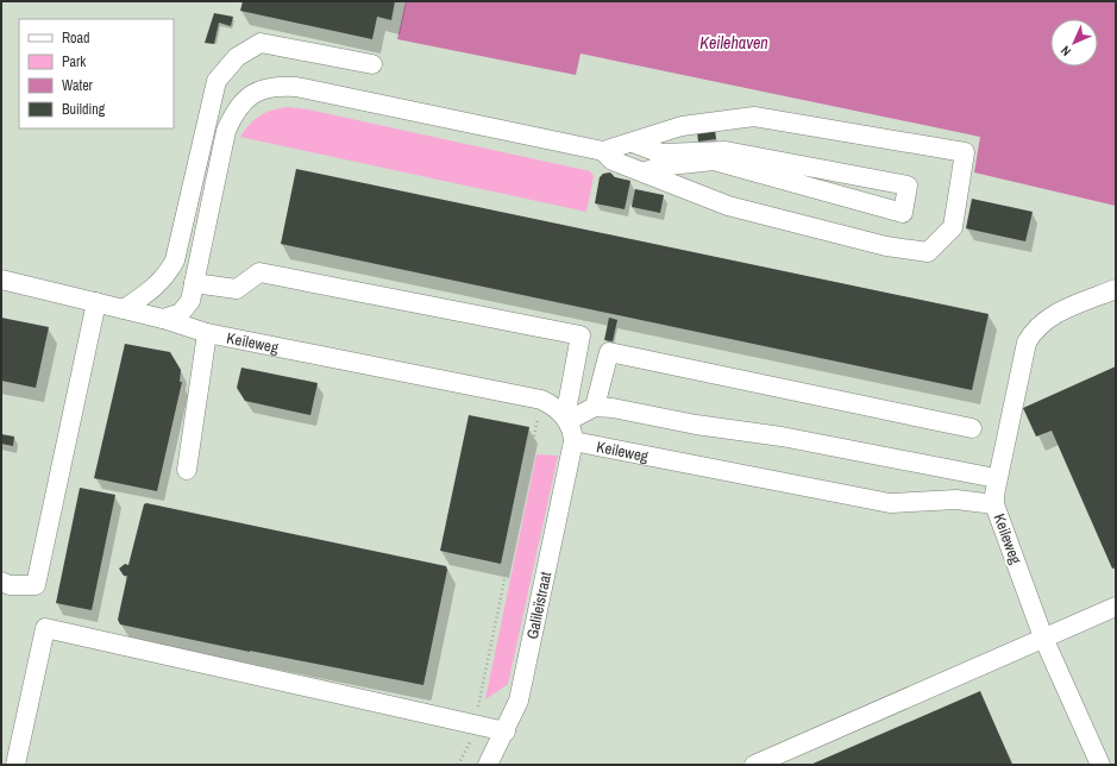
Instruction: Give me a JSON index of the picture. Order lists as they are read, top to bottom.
{
  "streets": {
    "street": ["Keileweg", "Galileïstraat"]
  },
  "crossings": [
    ["Keileweg", "Galileïstraat"]
  ],
  "water": ["Keilehaven"],
  "legend": [
    "Road",
    "Park",
    "Water",
    "Building"
  ],
  "north": "bottom left"
}
